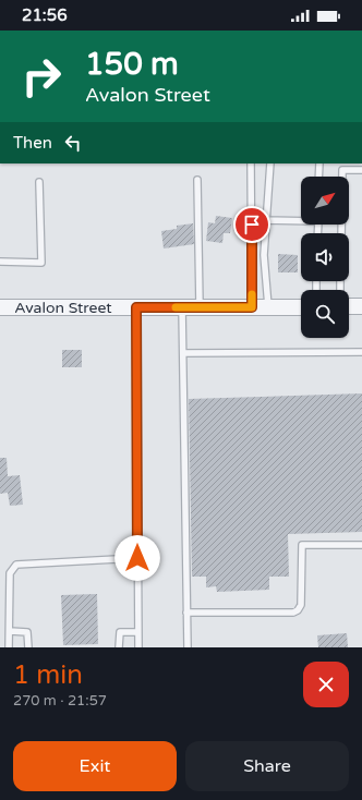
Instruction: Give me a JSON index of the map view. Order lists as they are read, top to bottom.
{
  "streets": {
    "street": ["Avalon Street"]
  },
  "north": "top right",
  "page": {
    "status": "21:56",
    "turn": ["150 m", "Avalon Street"],
    "then": "Then",
    "heading": ["1 min", "270 m · 21:57"],
    "buttons": ["Exit", "Share"]
  }
}
